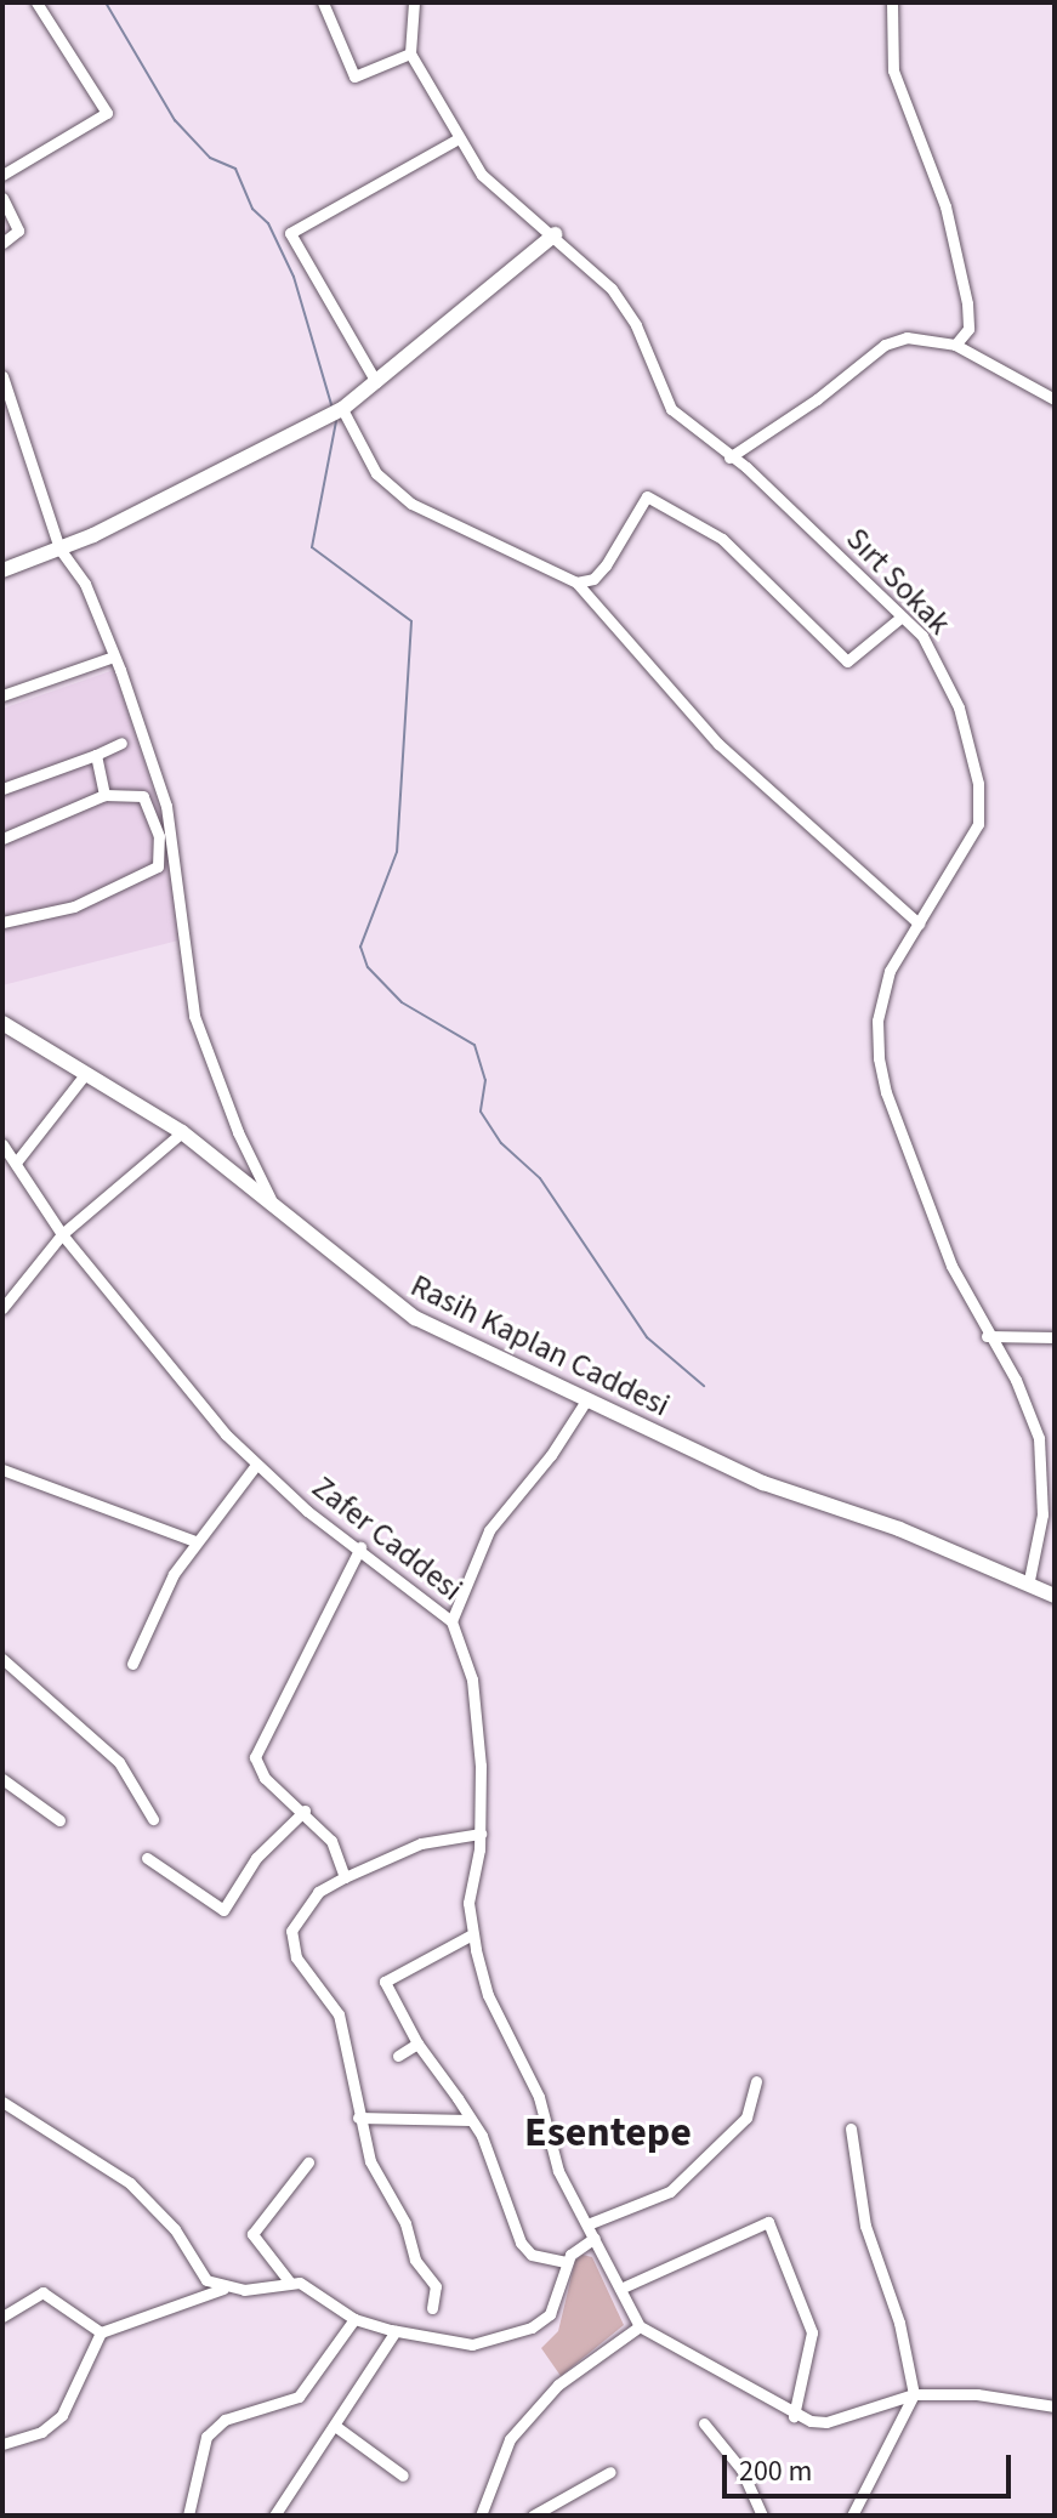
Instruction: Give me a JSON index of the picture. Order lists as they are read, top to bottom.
{
  "streets": {
    "street": ["Sırt Sokak", "Rasih Kaplan Caddesi", "Zafer Caddesi"]
  },
  "crossings": [
    ["Sırt Sokak", "Rasih Kaplan Caddesi"]
  ],
  "districts": ["Esentepe"],
  "scale_bar": "200 m"
}
